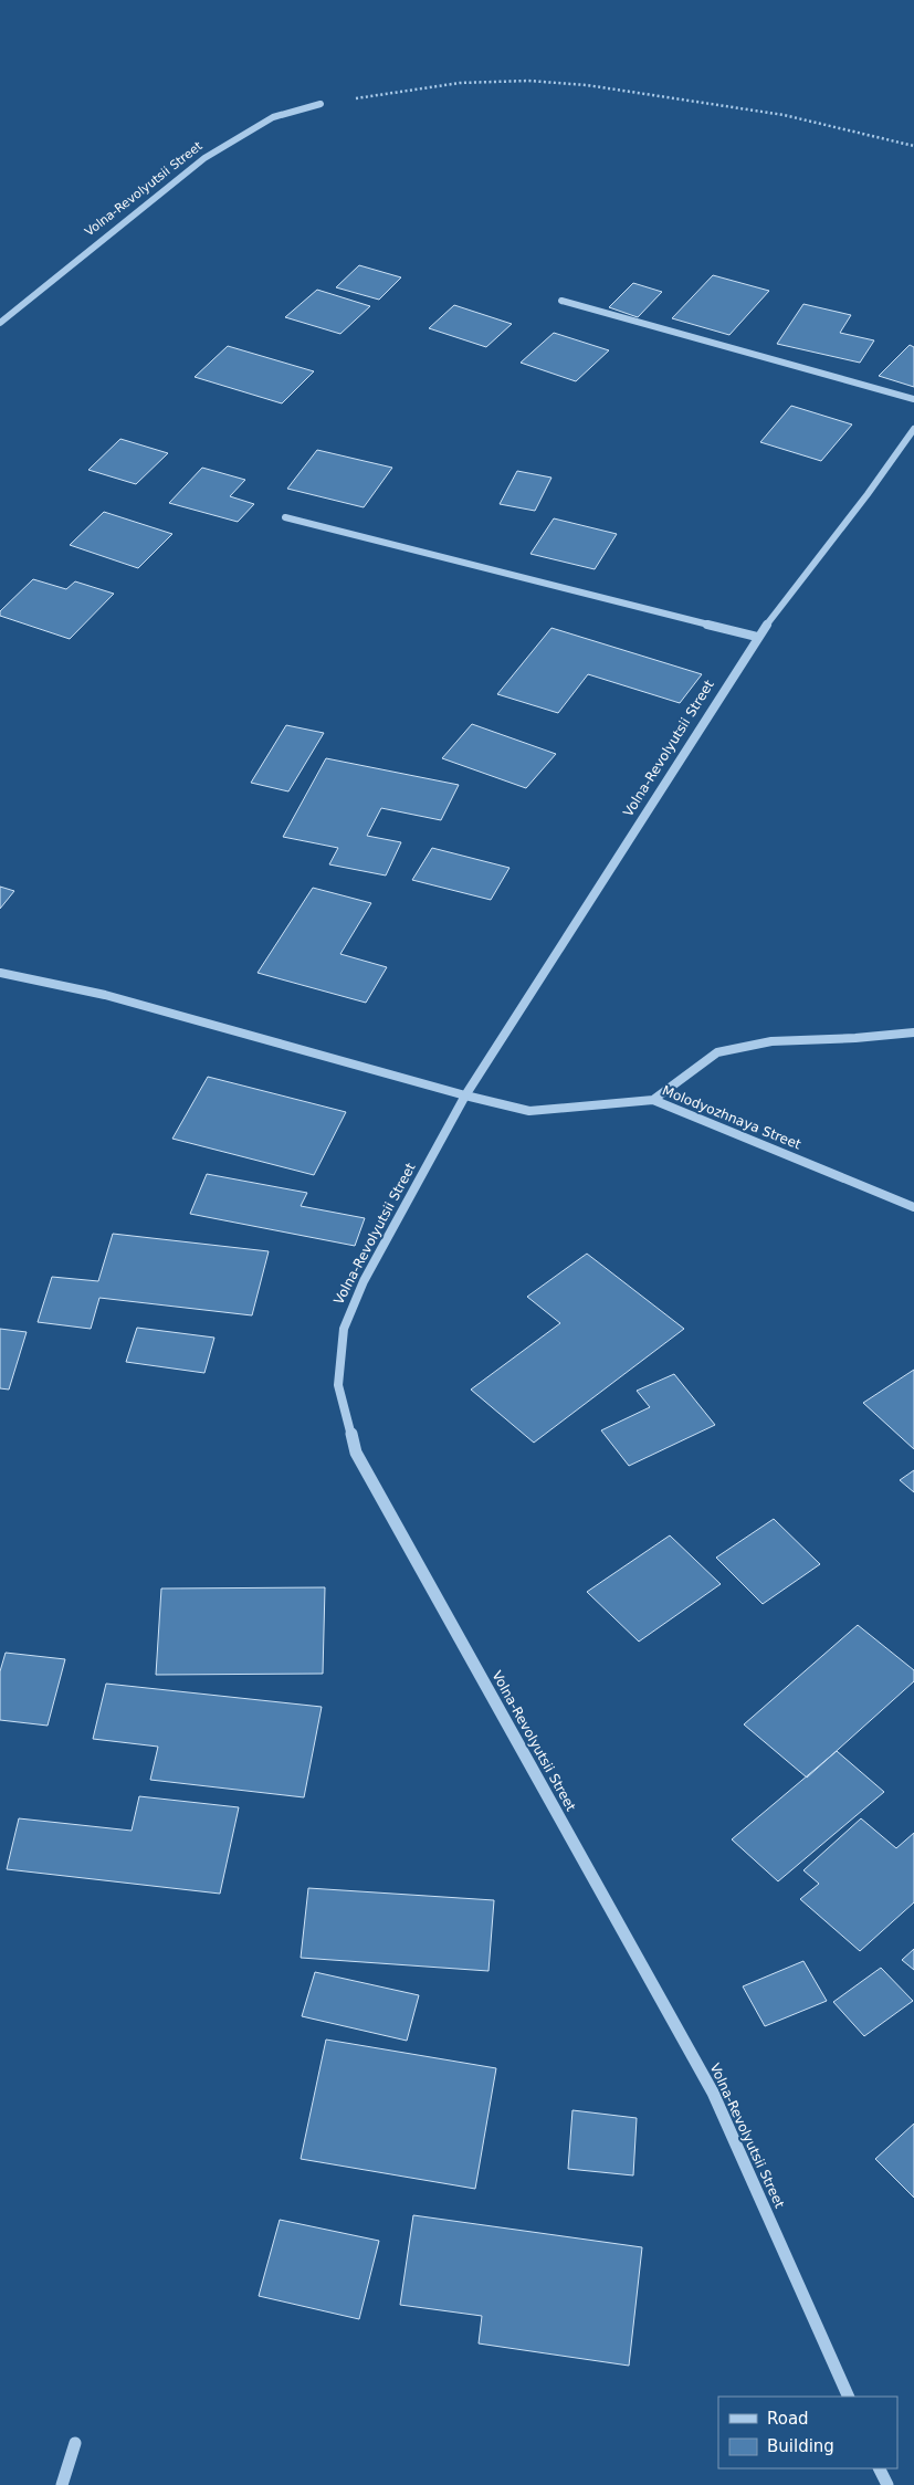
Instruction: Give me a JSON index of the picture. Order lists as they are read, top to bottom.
{
  "streets": {
    "street": ["Volna-Revolyutsii Street", "Molodyozhnaya Street"]
  },
  "crossings": [
    ["Volna-Revolyutsii Street", "Molodyozhnaya Street"]
  ],
  "legend": ["Road", "Building"]
}
